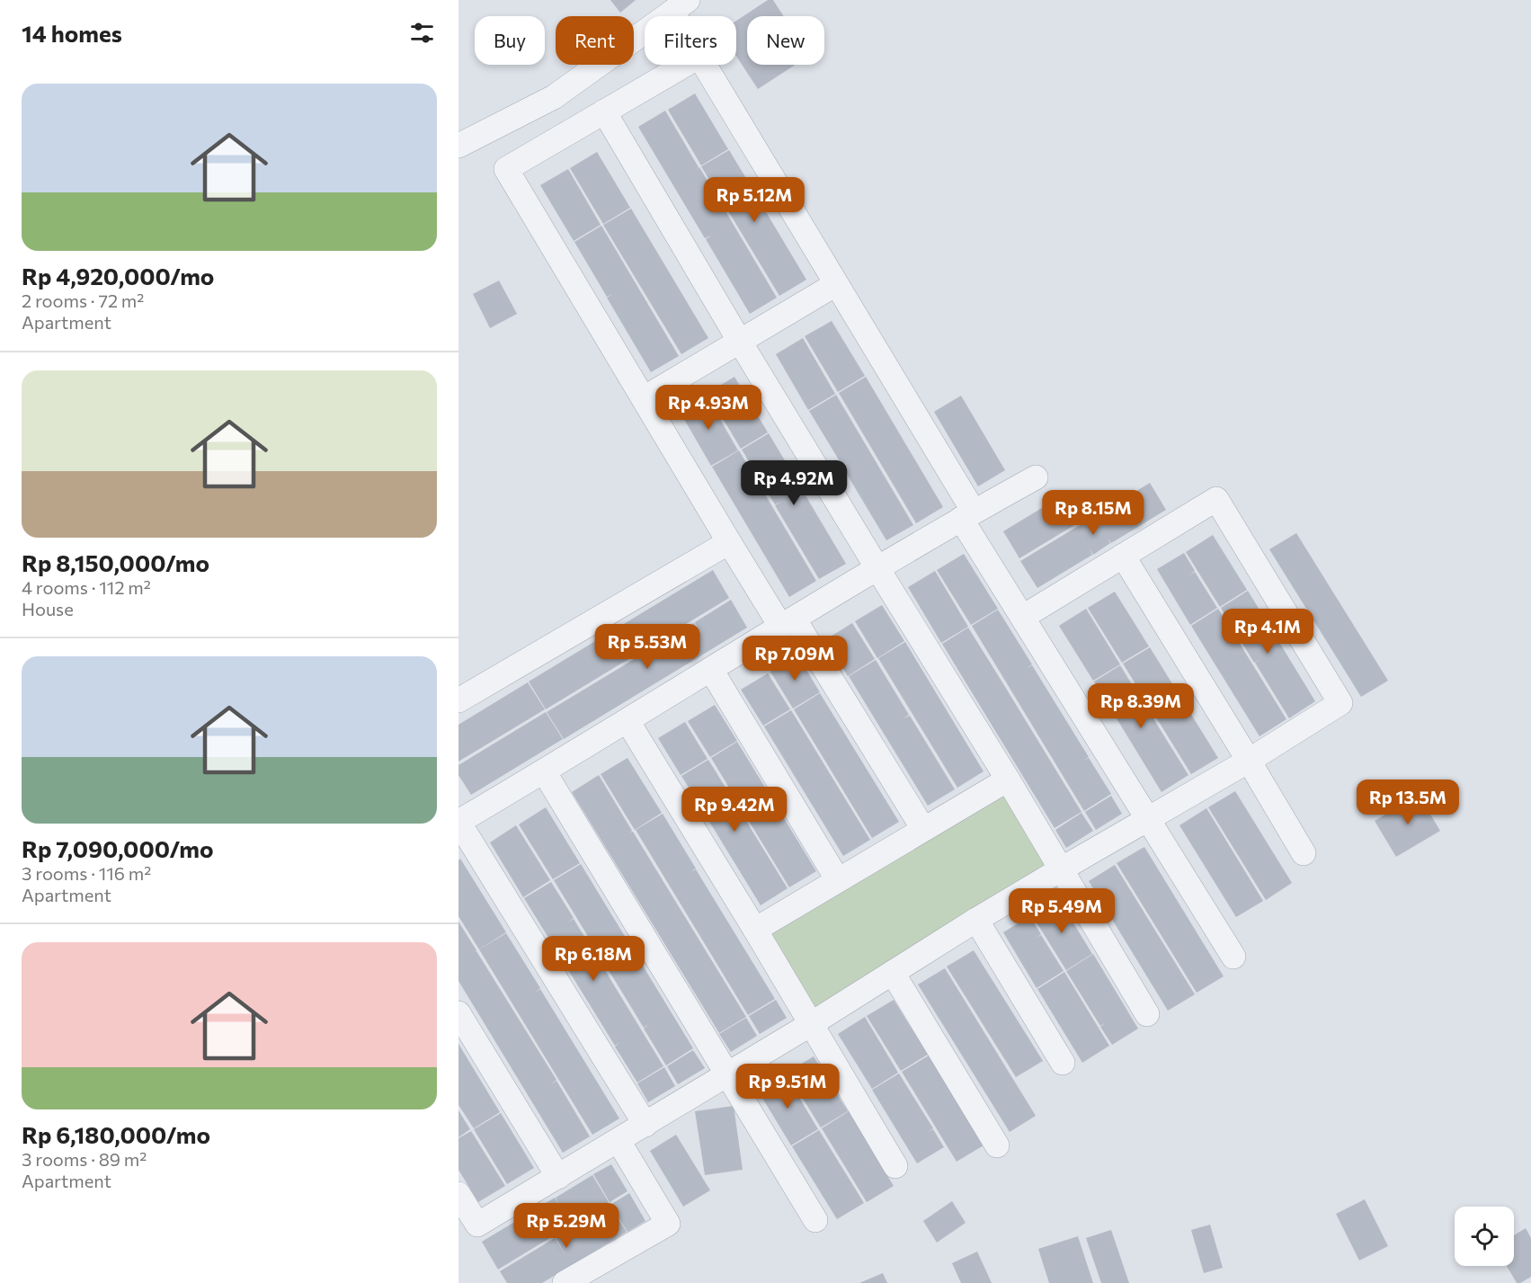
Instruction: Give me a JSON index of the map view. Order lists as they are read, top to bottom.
{
  "page": {
    "heading": "14 homes",
    "chip": [
      "Buy",
      "Rent",
      "Filters",
      "New"
    ],
    "list": [
      {
        "name": "Rp 4,920,000/mo",
        "note": "2 rooms · 72 m² · Apartment"
      },
      {
        "name": "Rp 8,150,000/mo",
        "note": "4 rooms · 112 m² · House"
      },
      {
        "name": "Rp 7,090,000/mo",
        "note": "3 rooms · 116 m² · Apartment"
      },
      {
        "name": "Rp 6,180,000/mo",
        "note": "3 rooms · 89 m² · Apartment"
      }
    ],
    "price": [
      "Rp 5.12M",
      "Rp 4.93M",
      "Rp 4.92M",
      "Rp 8.15M",
      "Rp 4.1M",
      "Rp 5.53M",
      "Rp 7.09M",
      "Rp 8.39M",
      "Rp 13.5M",
      "Rp 9.42M",
      "Rp 5.49M",
      "Rp 6.18M",
      "Rp 9.51M",
      "Rp 5.29M"
    ]
  }
}
